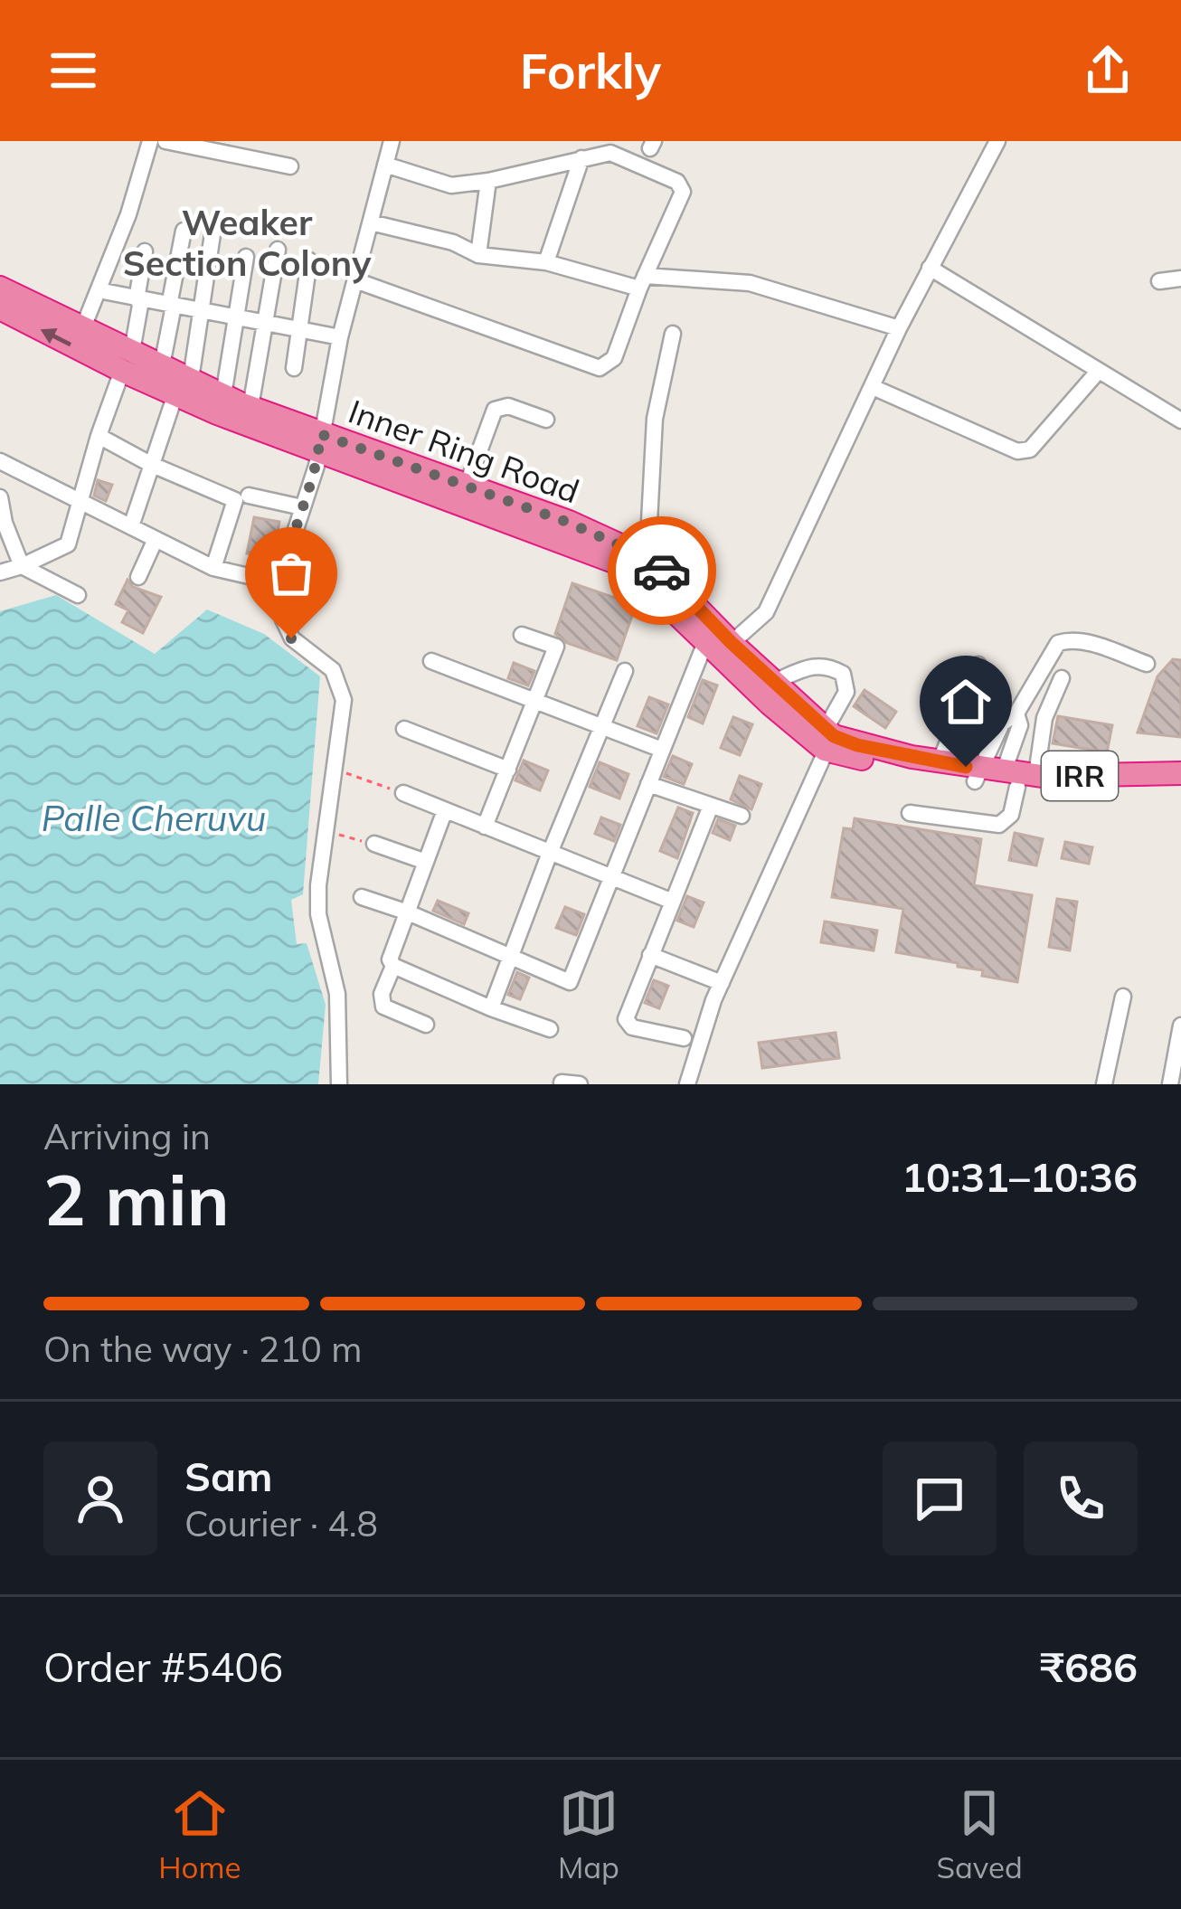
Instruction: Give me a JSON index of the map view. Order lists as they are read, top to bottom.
{
  "streets": {
    "highway": ["Inner Ring Road", "IRR"]
  },
  "districts": ["Weaker Section Colony"],
  "water": ["Palle Cheruvu"],
  "page": {
    "header": "Forkly",
    "heading": ["2 min", "Arriving in", "10:31–10:36"],
    "panel": [
      "Sam",
      "Courier · 4.8",
      "Order #5406",
      "₹686"
    ],
    "bar": "On the way · 210 m",
    "tabs": ["Home", "Map", "Saved"]
  }
}
